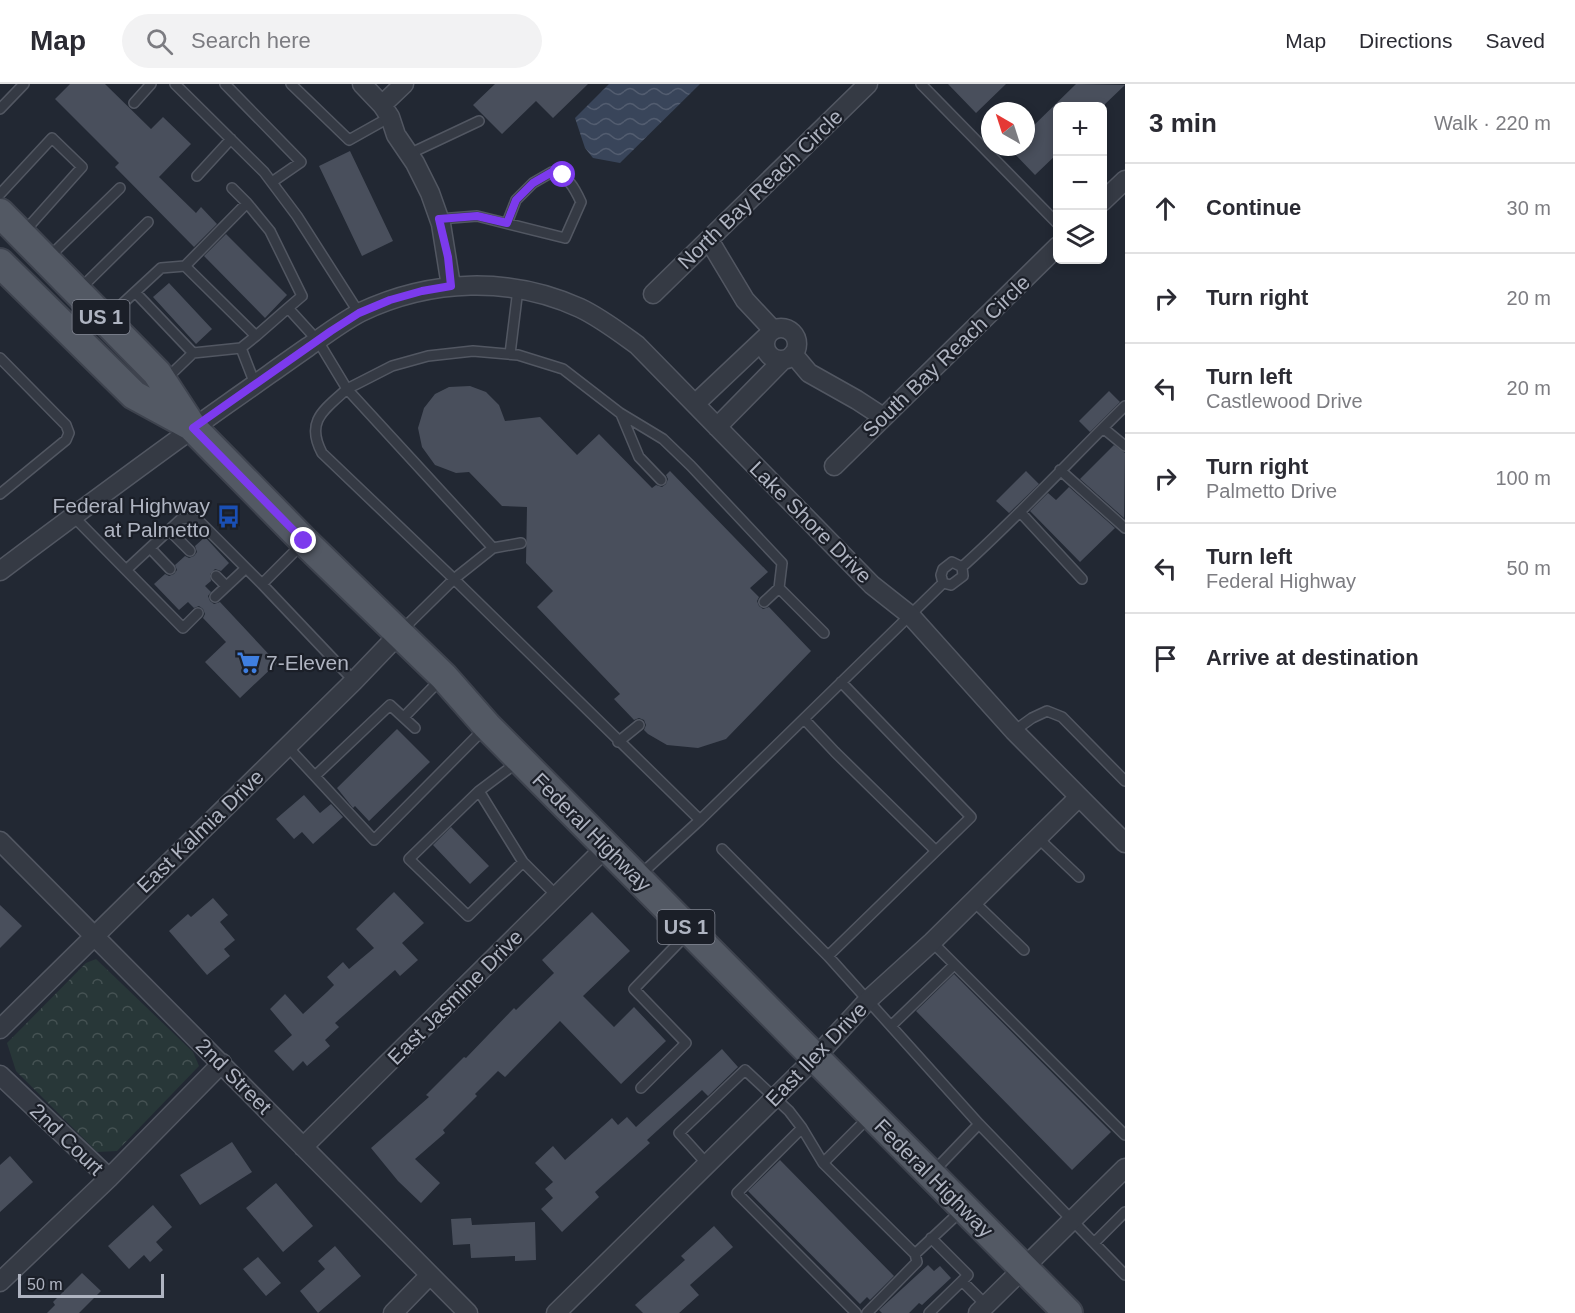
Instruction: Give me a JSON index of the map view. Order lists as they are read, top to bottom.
{
  "streets": {
    "main road": ["US 1", "Federal Highway"],
    "street": [
      "North Bay Reach Circle",
      "South Bay Reach Circle",
      "Lake Shore Drive",
      "East Kalmia Drive",
      "East Jasmine Drive",
      "East Ilex Drive",
      "2nd Street",
      "2nd Court"
    ]
  },
  "crossings": [
    ["Lake Shore Drive", "Federal Highway"],
    ["Lake Shore Drive", "East Ilex Drive"],
    ["East Kalmia Drive", "Federal Highway"],
    ["East Kalmia Drive", "2nd Street"],
    ["Federal Highway", "East Jasmine Drive"],
    ["Federal Highway", "East Ilex Drive"],
    ["East Jasmine Drive", "2nd Street"]
  ],
  "places": {
    "bus stop": ["Federal Highway at Palmetto"],
    "supermarket": ["7-Eleven"]
  },
  "scale_bar": "50 m",
  "north": "top left",
  "page": {
    "header": "Map",
    "search": "Search here",
    "nav": ["Map", "Directions", "Saved"],
    "heading": ["3 min", "Walk · 220 m"],
    "map_buttons": ["+", "−"],
    "list": [
      ["Continue", "30 m"],
      ["Turn right", "20 m"],
      ["Turn left", "Castlewood Drive", "20 m"],
      ["Turn right", "Palmetto Drive", "100 m"],
      ["Turn left", "Federal Highway", "50 m"],
      "Arrive at destination"
    ],
    "scale": "50 m"
  }
}
